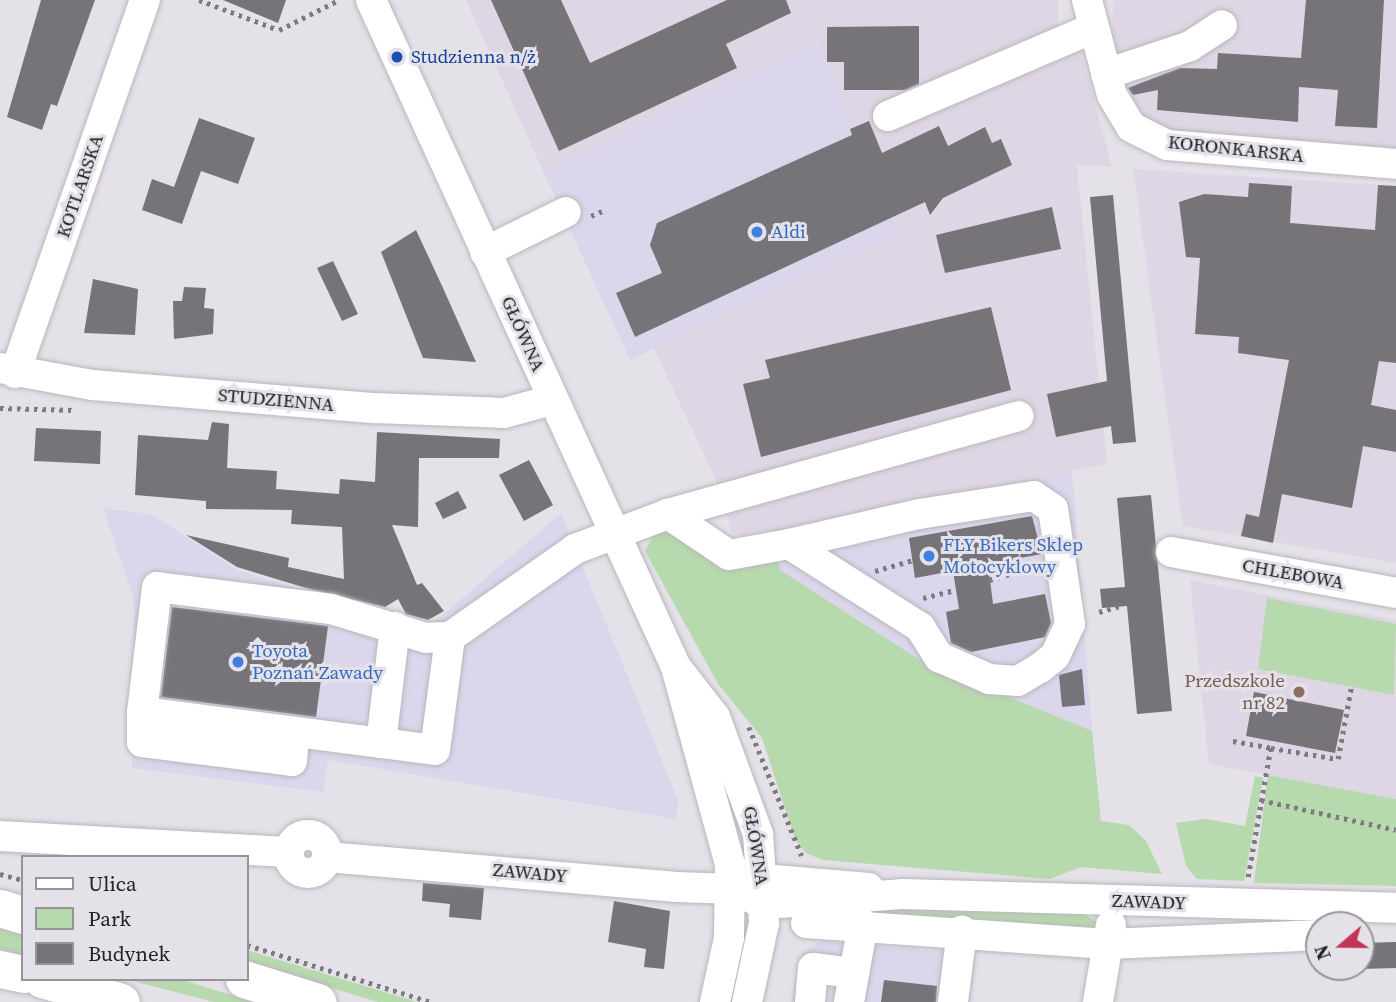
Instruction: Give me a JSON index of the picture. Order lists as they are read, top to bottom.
{
  "streets": {
    "street": [
      "KORONKARSKA",
      "KOTLARSKA",
      "GŁÓWNA",
      "STUDZIENNA",
      "CHLEBOWA",
      "ZAWADY"
    ]
  },
  "crossings": [
    ["KOTLARSKA", "STUDZIENNA"],
    ["GŁÓWNA", "STUDZIENNA"],
    ["GŁÓWNA", "ZAWADY"]
  ],
  "places": [
    "Studzienna n/ż",
    "Aldi",
    "FLY Bikers Sklep Motocyklowy",
    "Toyota Poznań Zawady",
    "Przedszkole nr 82"
  ],
  "legend": ["Ulica", "Park", "Budynek"],
  "north": "left"
}
